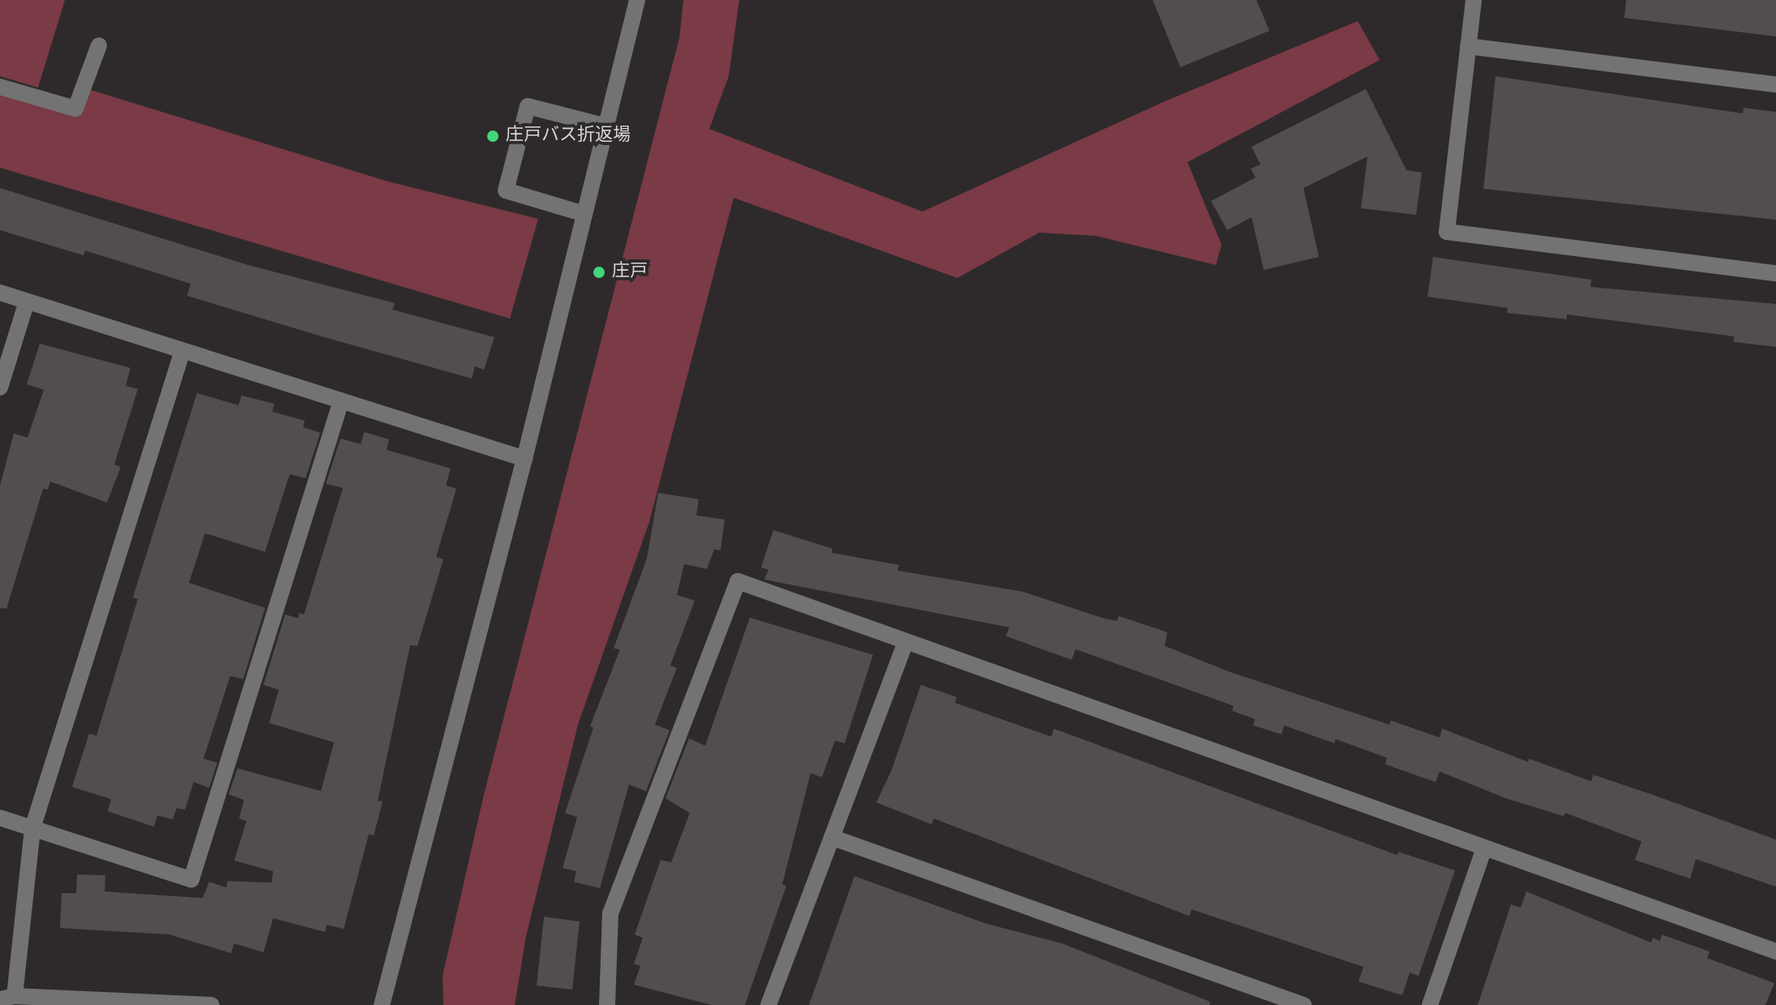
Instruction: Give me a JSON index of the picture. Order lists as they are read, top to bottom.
{
  "places": ["庄戸バス折返場", "庄戸"]
}
